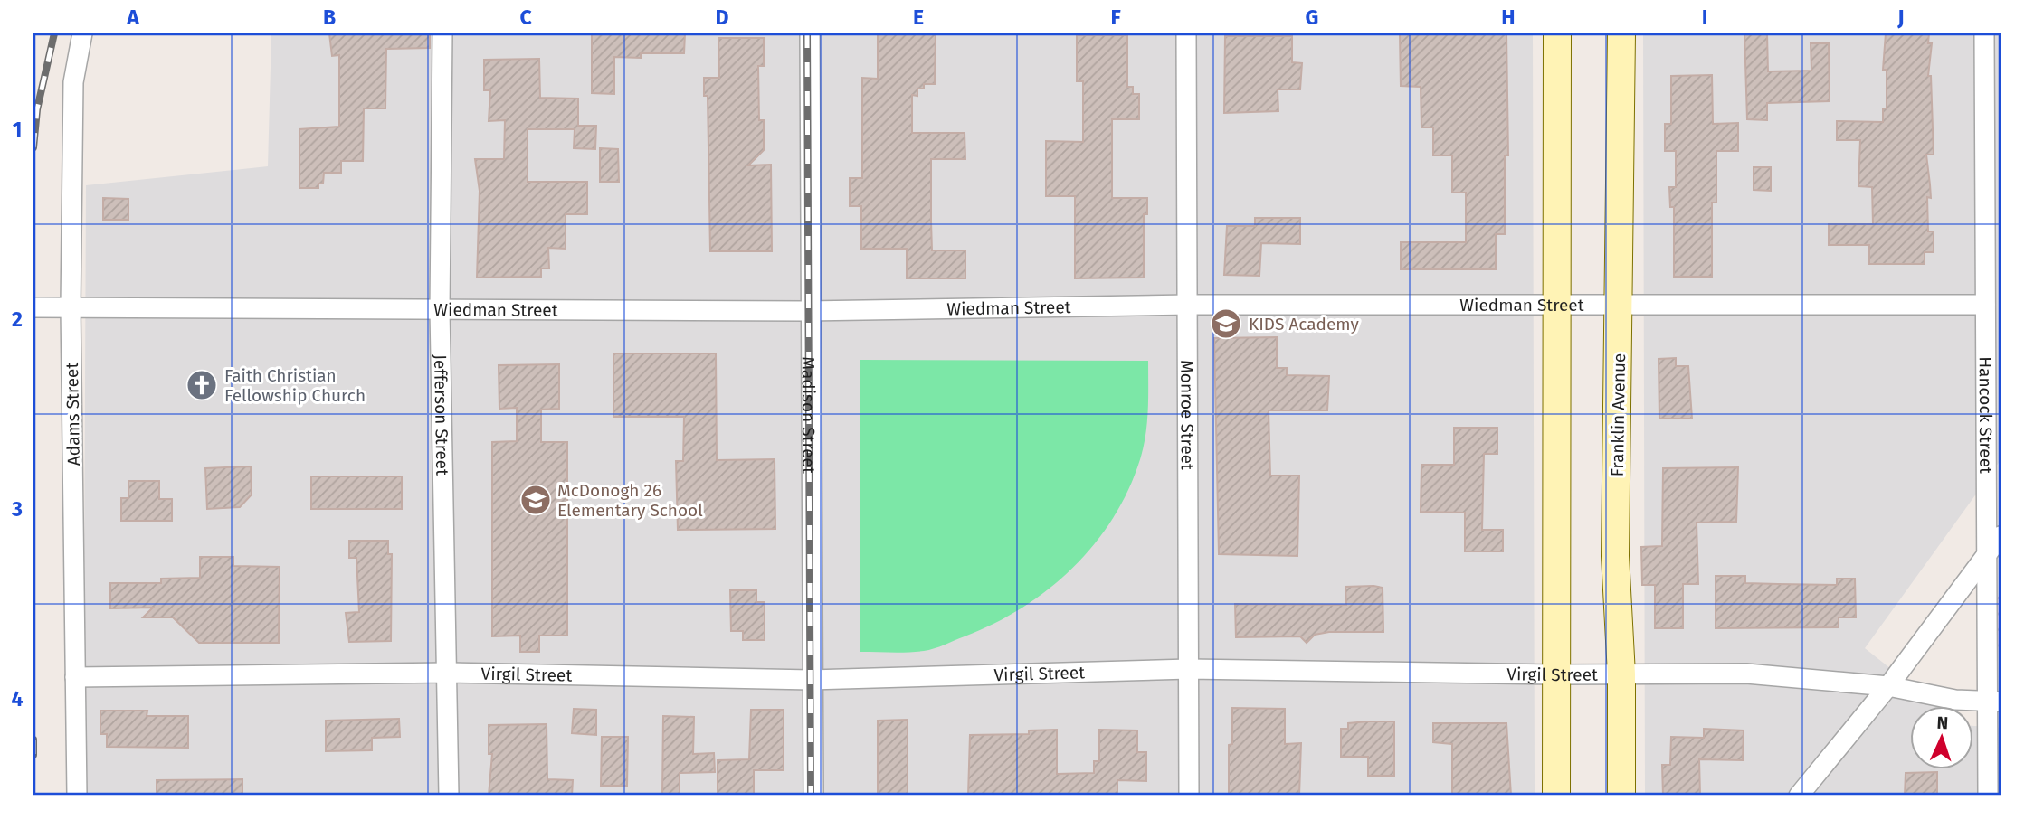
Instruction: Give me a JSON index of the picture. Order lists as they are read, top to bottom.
{
  "streets": {
    "main road": ["Franklin Avenue"],
    "street": [
      "Wiedman Street",
      "Adams Street",
      "Madison Street",
      "Monroe Street",
      "Jefferson Street",
      "Hancock Street",
      "Virgil Street"
    ]
  },
  "crossings": [
    ["Wiedman Street", "Adams Street"],
    ["Wiedman Street", "Madison Street"],
    ["Wiedman Street", "Monroe Street"],
    ["Wiedman Street", "Jefferson Street"],
    ["Wiedman Street", "Franklin Avenue"],
    ["Wiedman Street", "Hancock Street"],
    ["Adams Street", "Virgil Street"],
    ["Madison Street", "Virgil Street"],
    ["Monroe Street", "Virgil Street"],
    ["Jefferson Street", "Virgil Street"],
    ["Franklin Avenue", "Virgil Street"],
    ["Hancock Street", "Virgil Street"]
  ],
  "places": {
    "school or university": ["KIDS Academy", "McDonogh 26 Elementary School"],
    "church": ["Faith Christian Fellowship Church"]
  },
  "north": "top",
  "grid": {
    "columns": [
      "A",
      "B",
      "C",
      "D",
      "E",
      "F",
      "G",
      "H",
      "I",
      "J"
    ],
    "rows": [
      "1",
      "2",
      "3",
      "4"
    ]
  }
}
